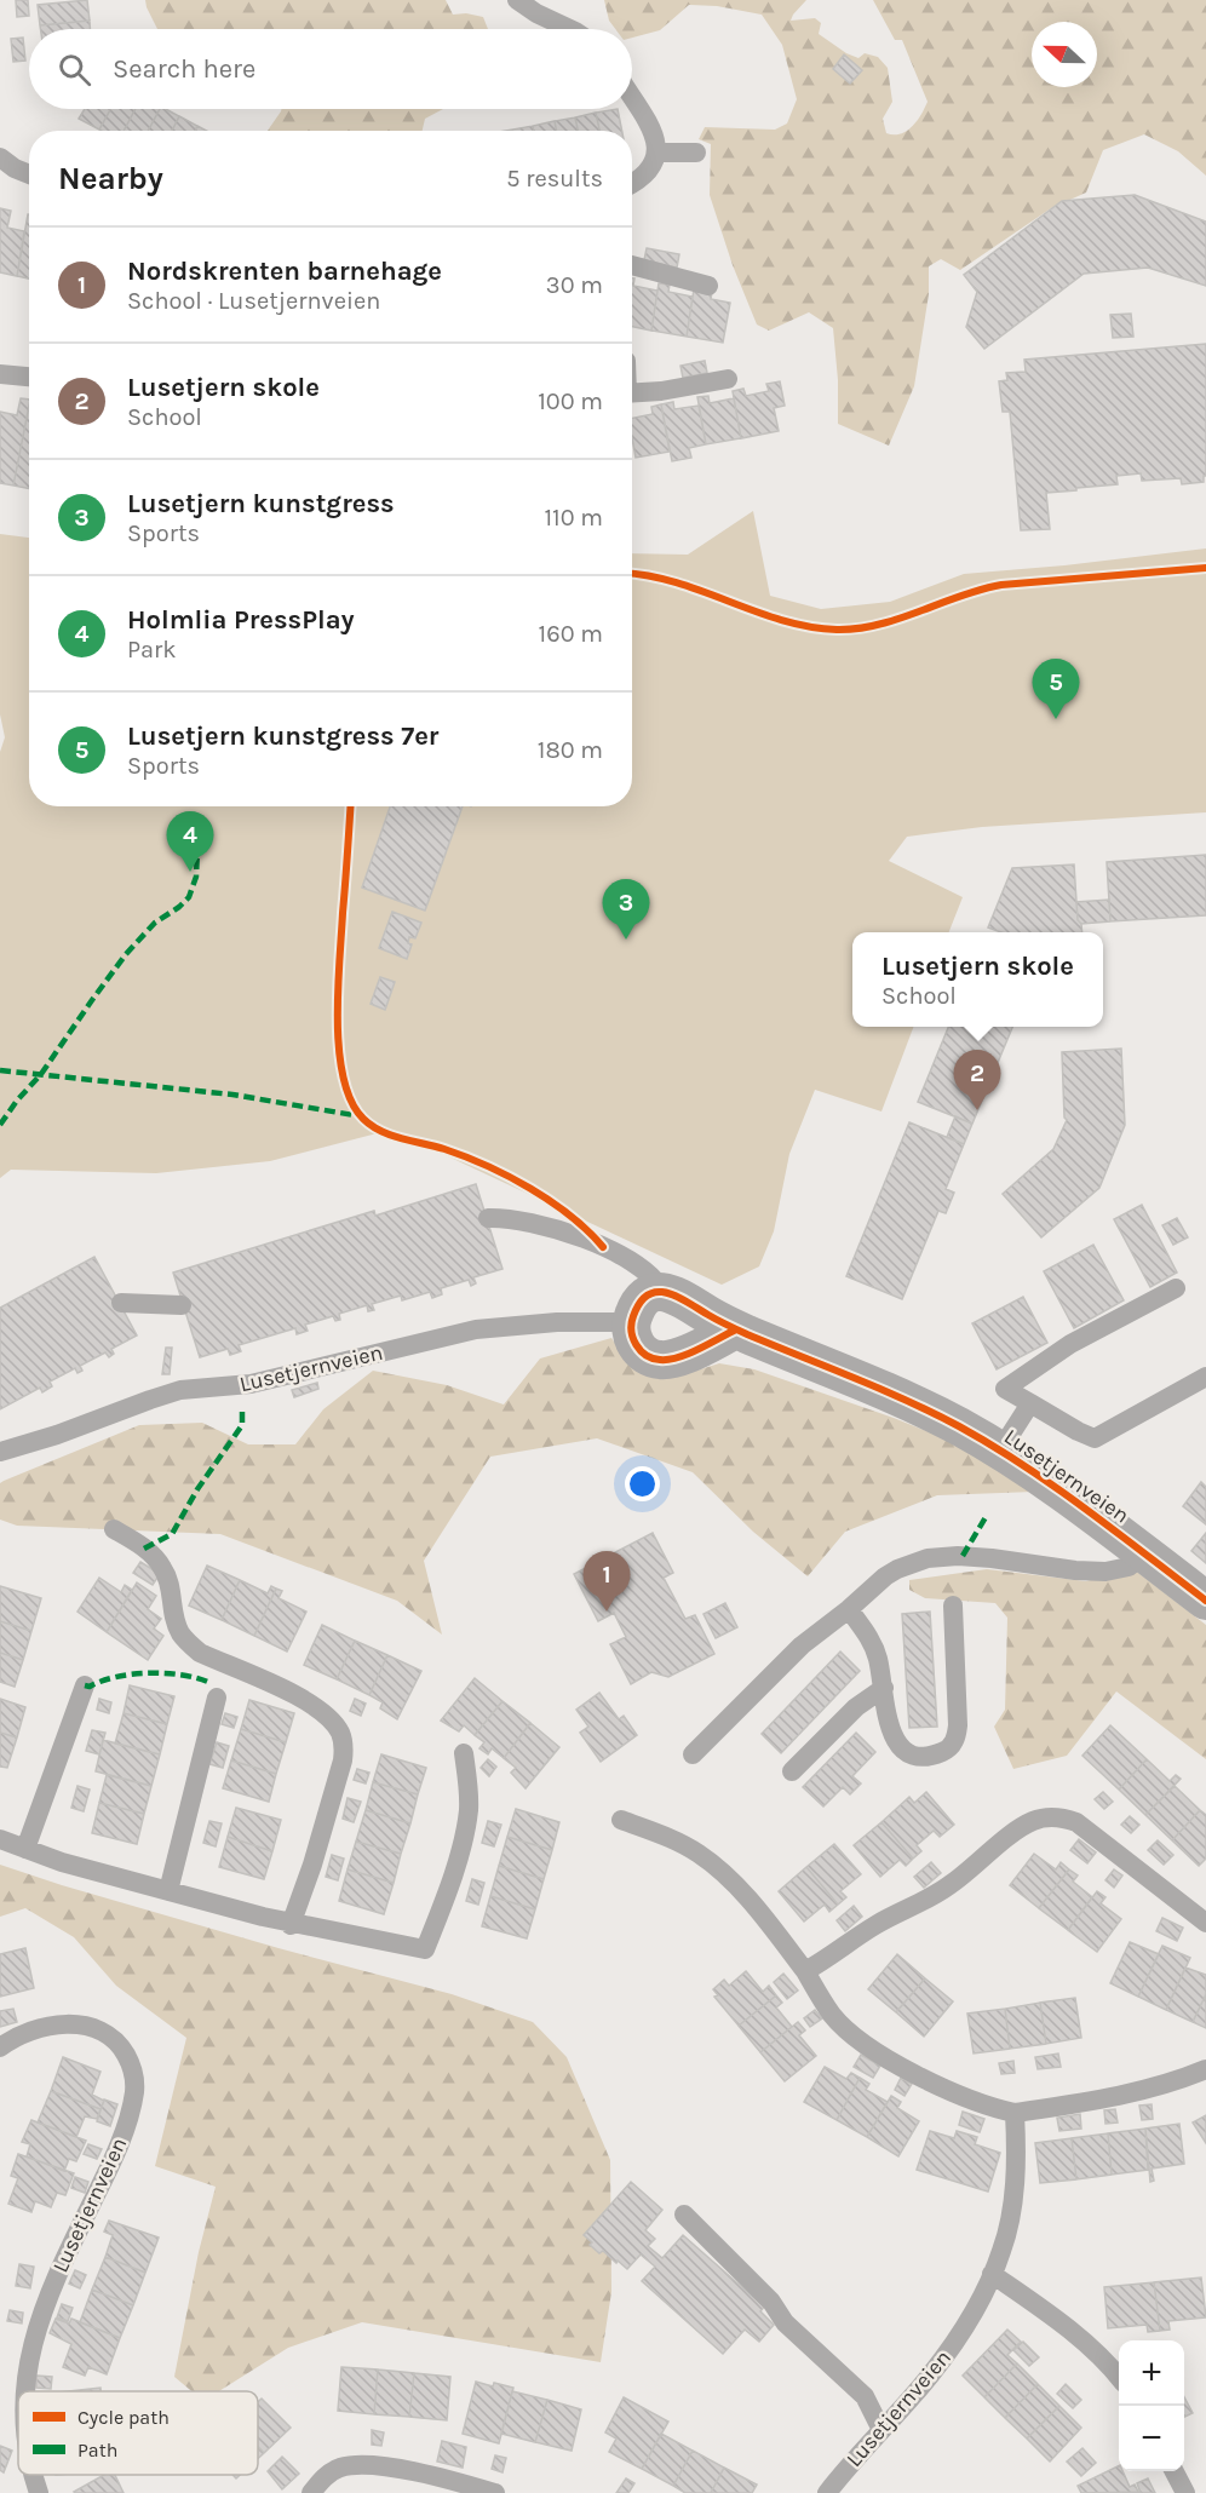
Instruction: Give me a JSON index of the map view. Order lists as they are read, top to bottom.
{
  "streets": {
    "street": ["Lusetjernveien"]
  },
  "legend": ["Cycle path", "Path"],
  "north": "left",
  "page": {
    "search": "Search here",
    "heading": ["Nearby", "5 results"],
    "list": [
      {
        "mark": "1",
        "name": "Nordskrenten barnehage",
        "note": "School · Lusetjernveien",
        "value": "30 m"
      },
      {
        "mark": "2",
        "name": "Lusetjern skole",
        "note": "School",
        "value": "100 m"
      },
      {
        "mark": "3",
        "name": "Lusetjern kunstgress",
        "note": "Sports",
        "value": "110 m"
      },
      {
        "mark": "4",
        "name": "Holmlia PressPlay",
        "note": "Park",
        "value": "160 m"
      },
      {
        "mark": "5",
        "name": "Lusetjern kunstgress 7er",
        "note": "Sports",
        "value": "180 m"
      }
    ],
    "pins": [
      "5",
      "4",
      "3",
      "2",
      "1"
    ],
    "popup": ["Lusetjern skole", "School"],
    "map_buttons": ["+", "−"]
  }
}
